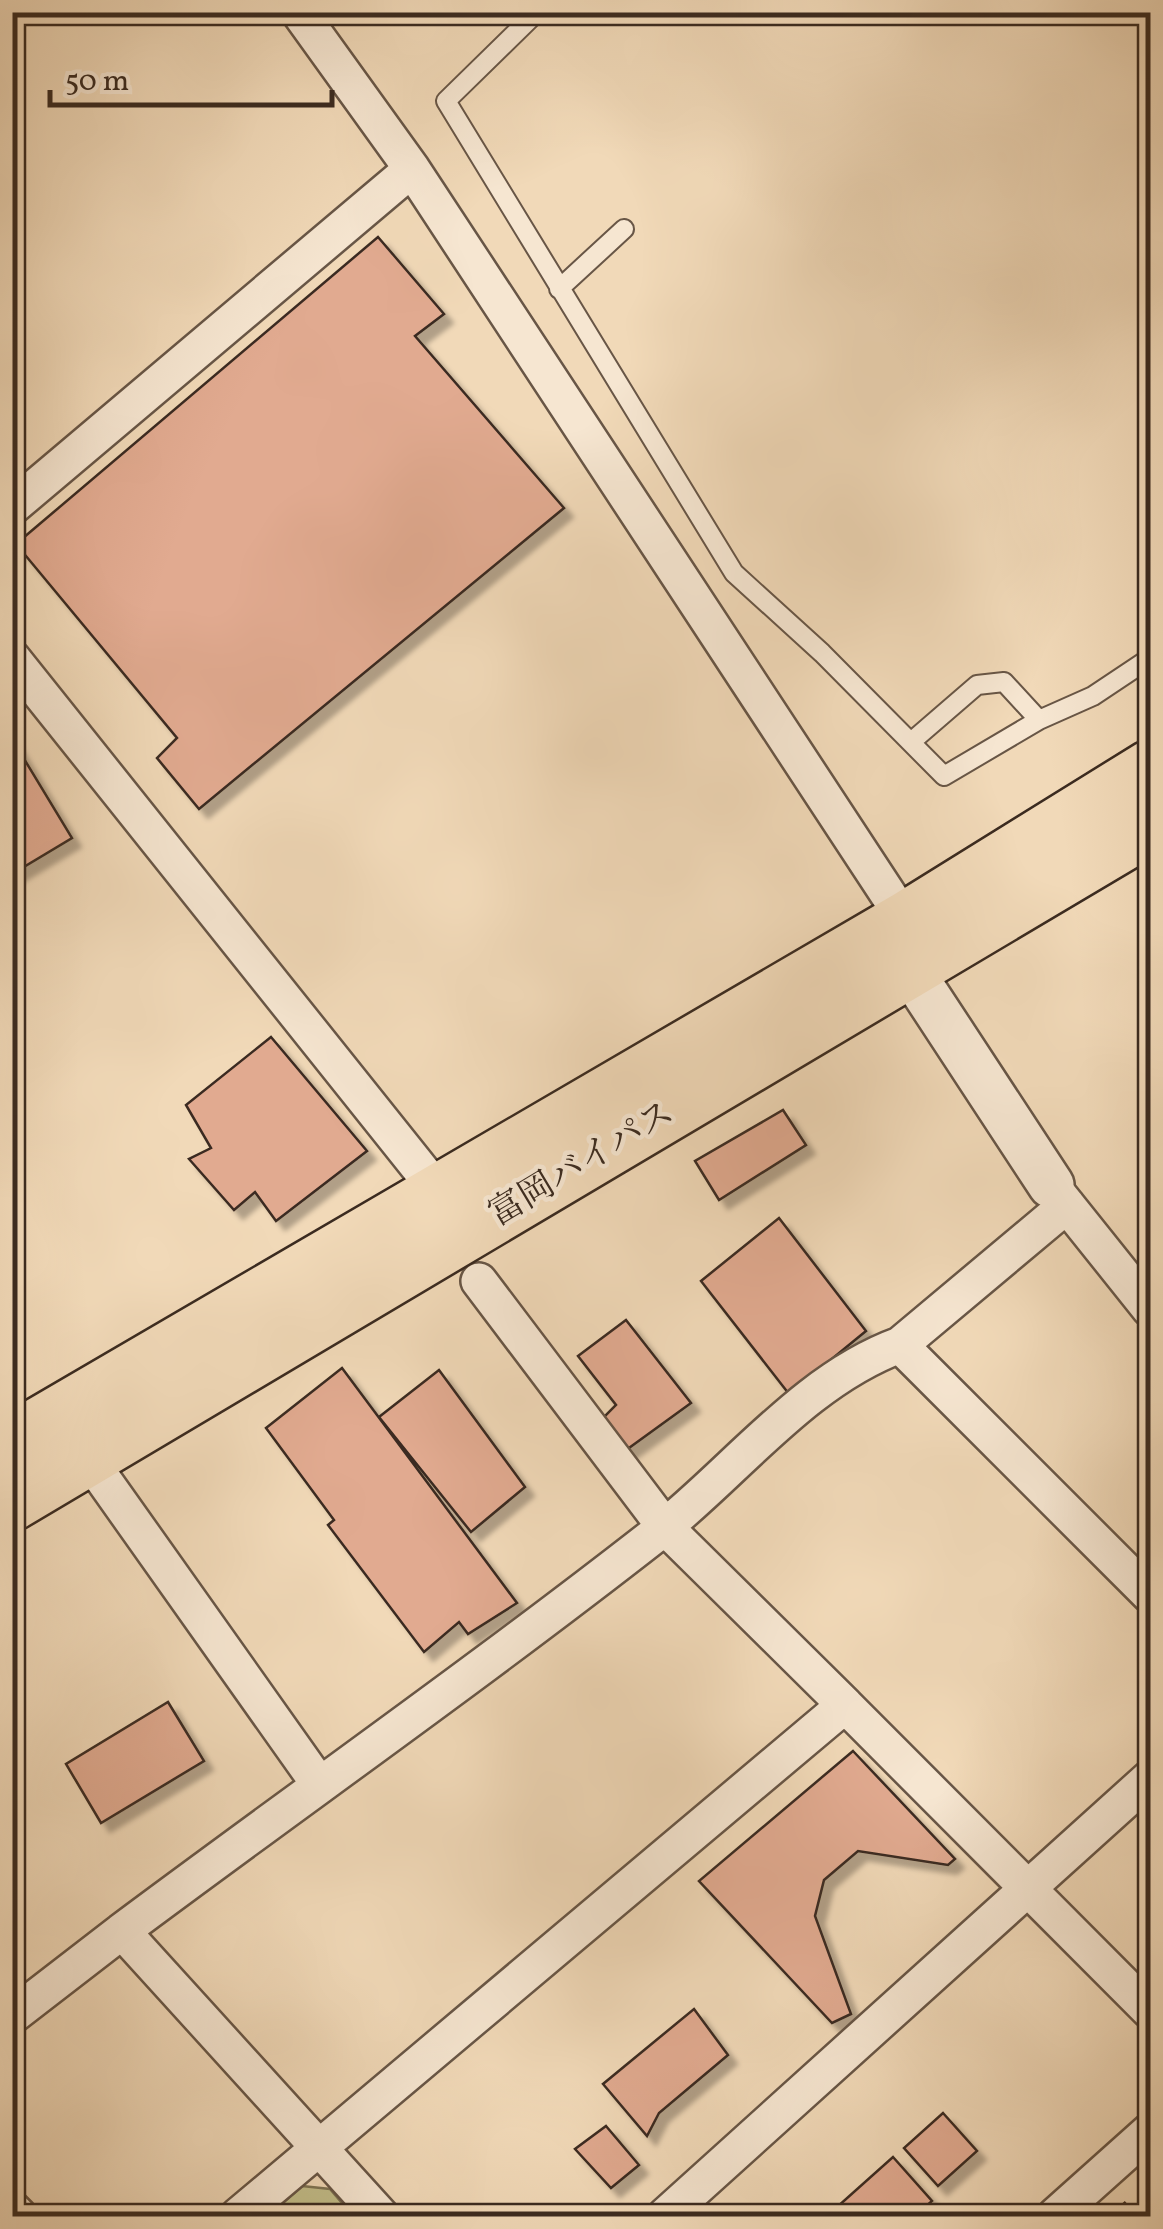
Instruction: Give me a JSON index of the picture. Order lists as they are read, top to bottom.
{
  "streets": {
    "highway": ["富岡バイパス"]
  },
  "scale_bar": "50 m"
}
